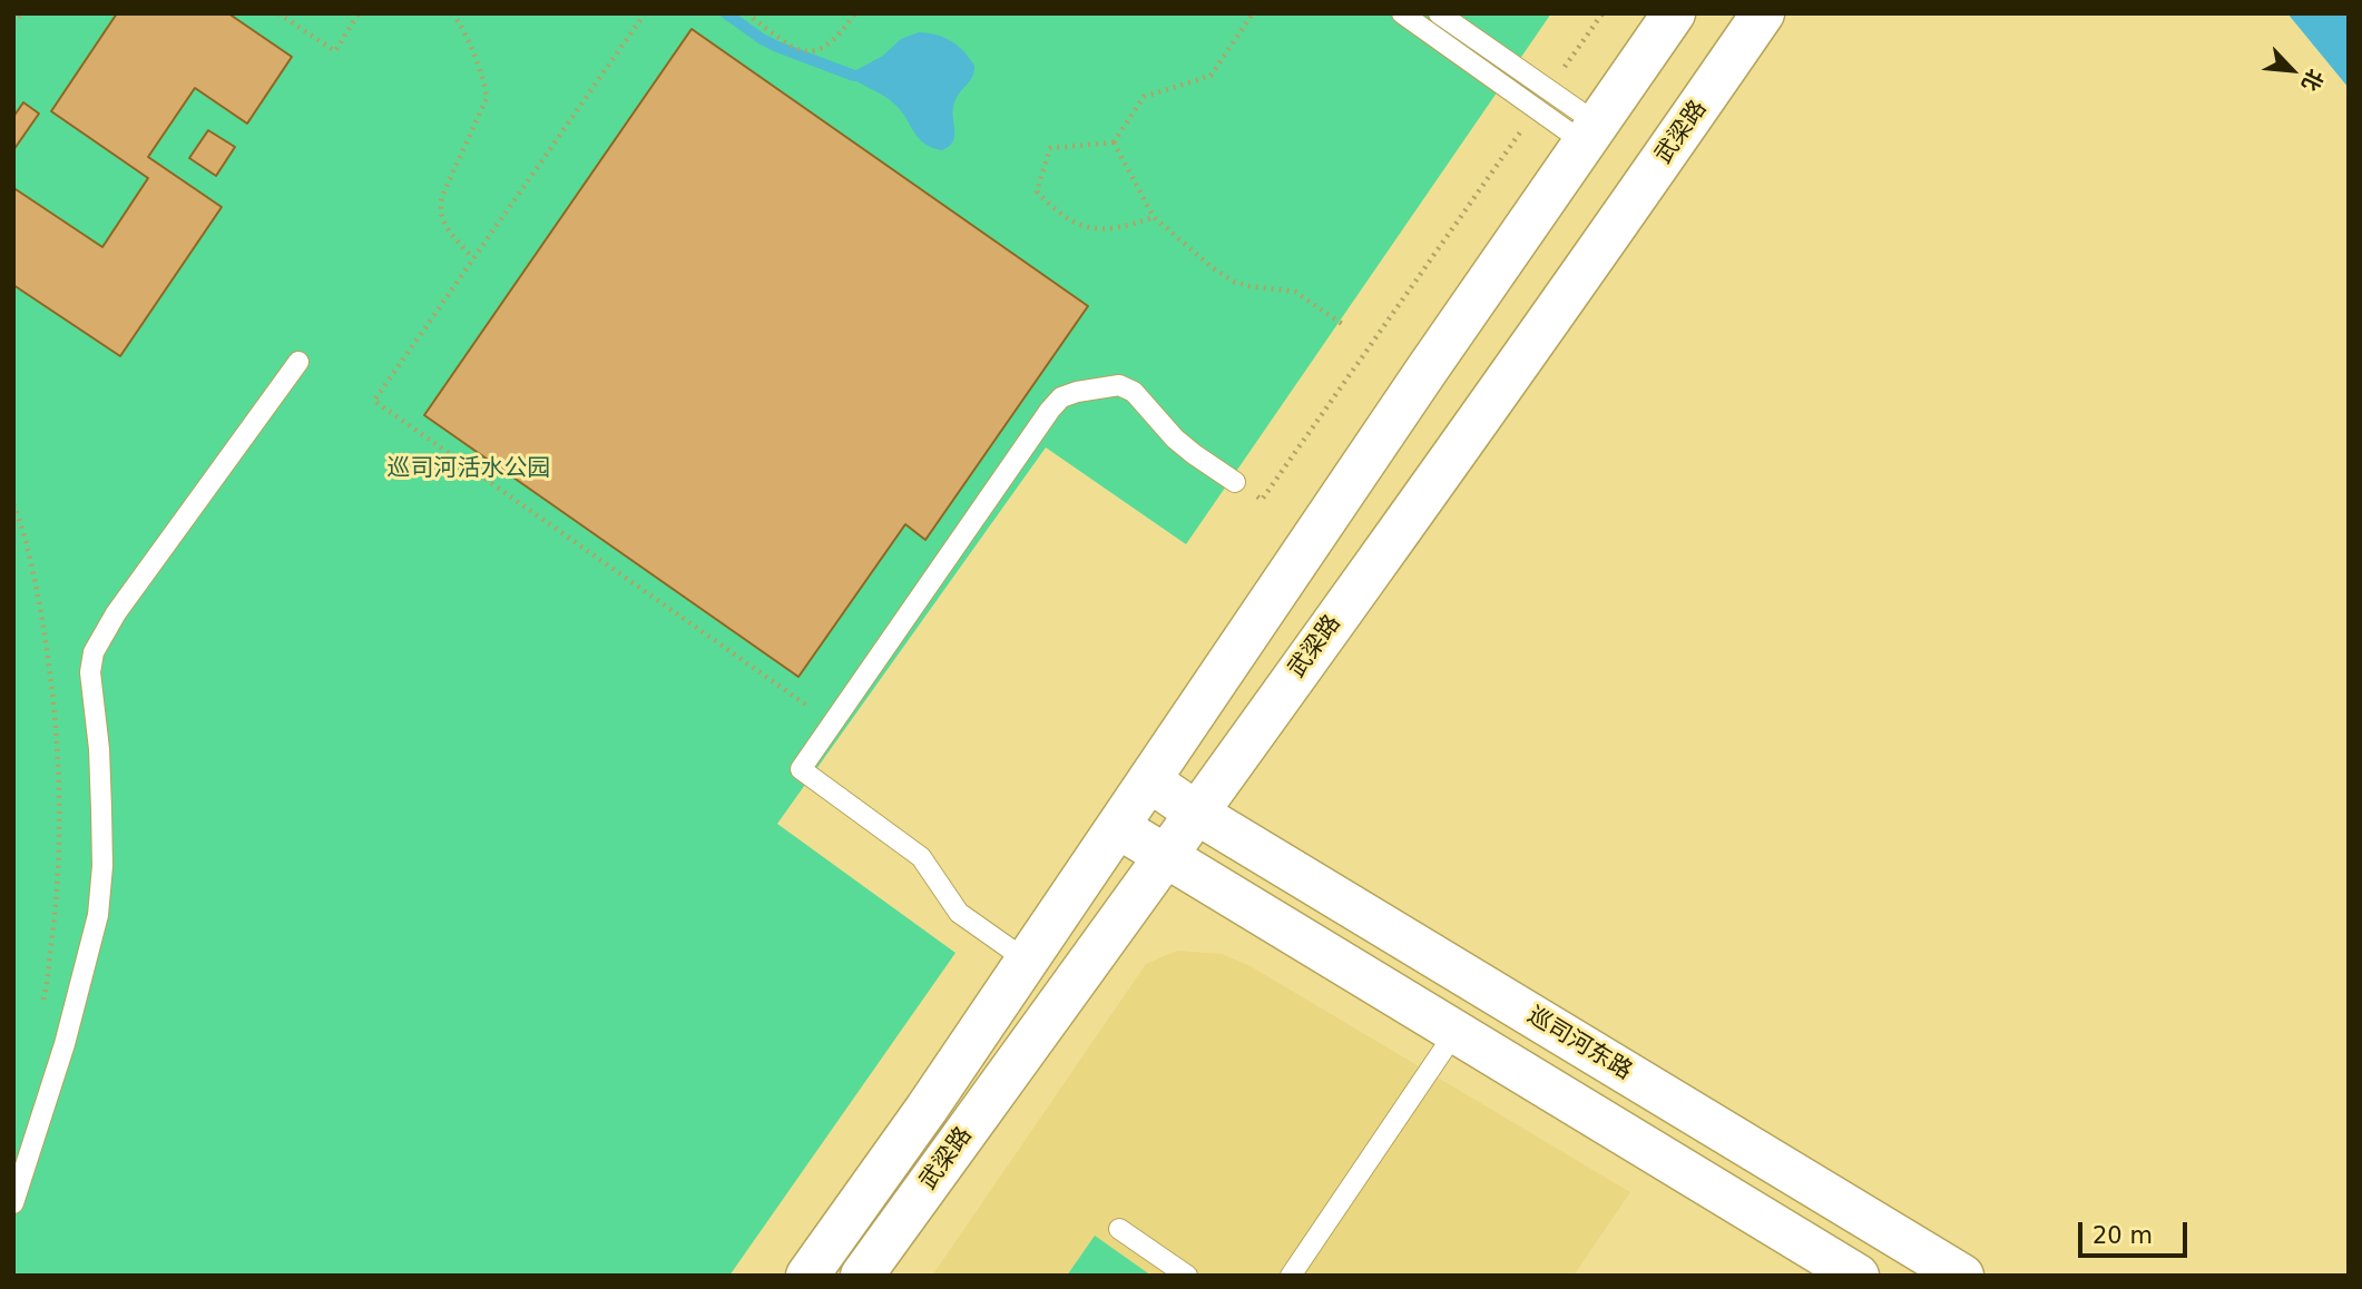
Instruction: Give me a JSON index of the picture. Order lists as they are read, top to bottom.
{
  "streets": {
    "main road": ["武梁路", "巡司河东路"]
  },
  "crossings": [
    ["武梁路", "巡司河东路"]
  ],
  "parks": ["巡司河活水公园"],
  "scale_bar": "20 m",
  "north": "bottom right"
}
